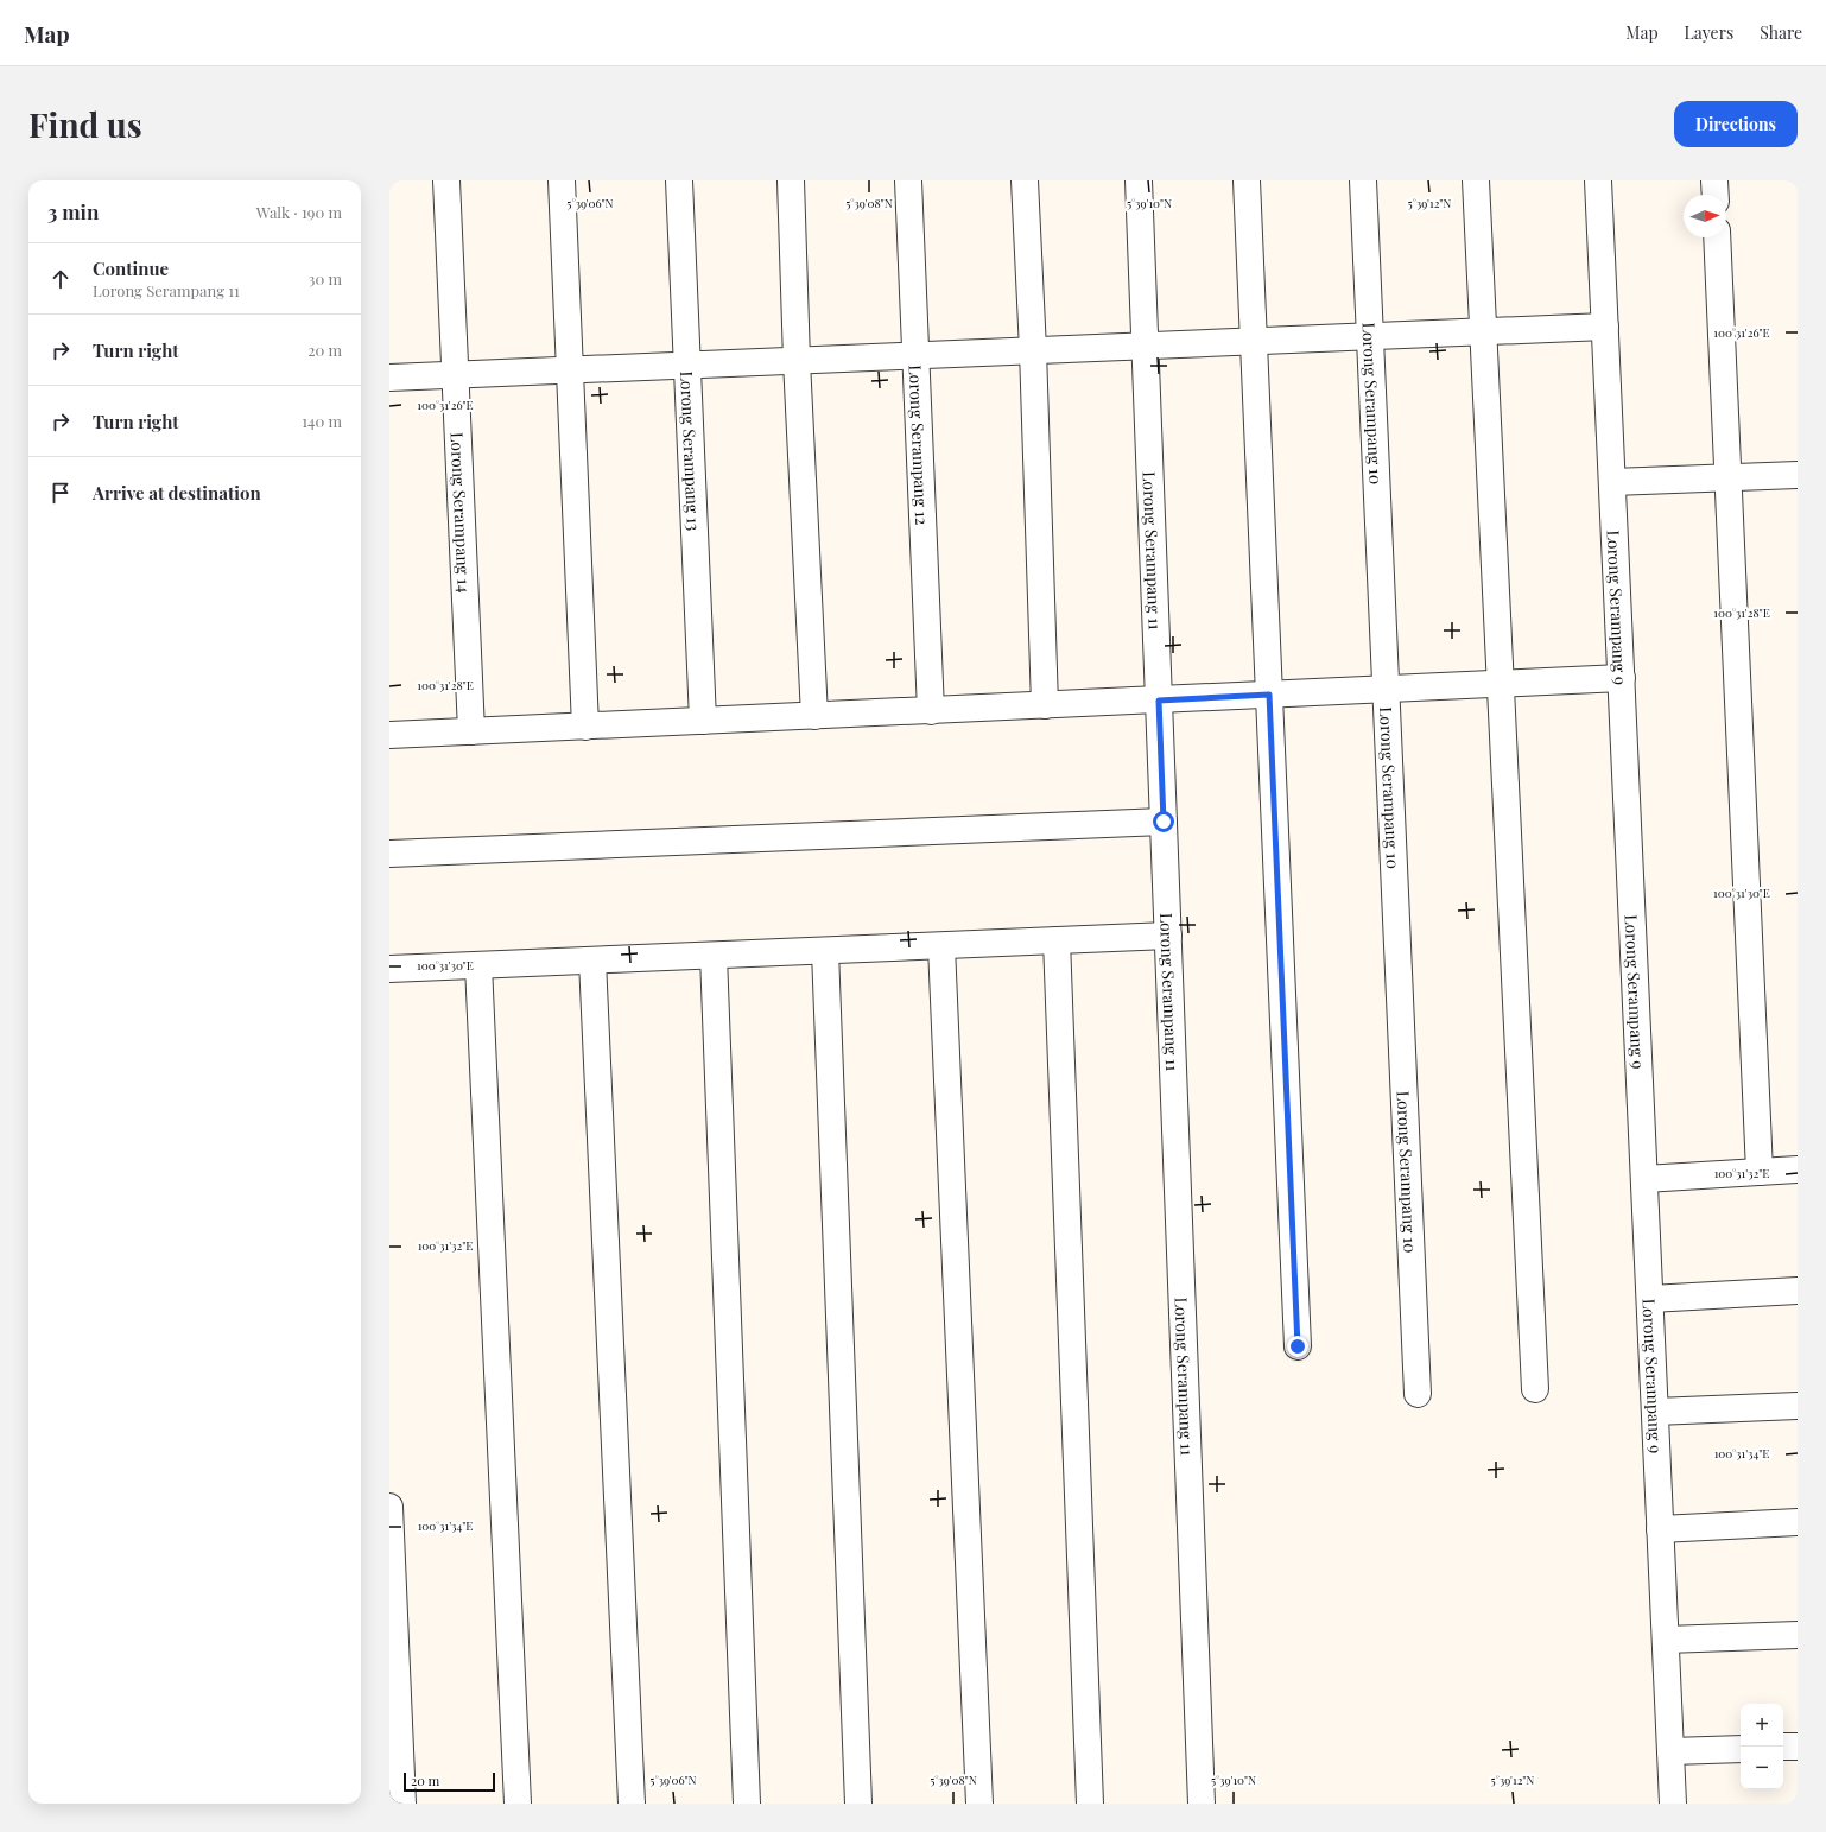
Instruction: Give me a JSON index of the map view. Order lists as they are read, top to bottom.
{
  "streets": {
    "street": [
      "Lorong Serampang 10",
      "Lorong Serampang 12",
      "Lorong Serampang 13",
      "Lorong Serampang 14",
      "Lorong Serampang 11",
      "Lorong Serampang 9"
    ]
  },
  "scale_bar": "20 m",
  "north": "right",
  "page": {
    "header": "Map",
    "nav": ["Map", "Layers", "Share"],
    "buttons": "Directions",
    "title": "Find us",
    "heading": ["3 min", "Walk · 190 m"],
    "list": [
      ["Continue", "Lorong Serampang 11", "30 m"],
      ["Turn right", "20 m"],
      ["Turn right", "140 m"],
      "Arrive at destination"
    ],
    "map_buttons": ["+", "−"],
    "scale": "20 m"
  },
  "coordinates": [
    "5°39'06\"N",
    "5°39'08\"N",
    "5°39'10\"N",
    "5°39'12\"N",
    "100°31'26\"E",
    "100°31'28\"E",
    "100°31'30\"E",
    "100°31'32\"E",
    "100°31'34\"E"
  ]
}
